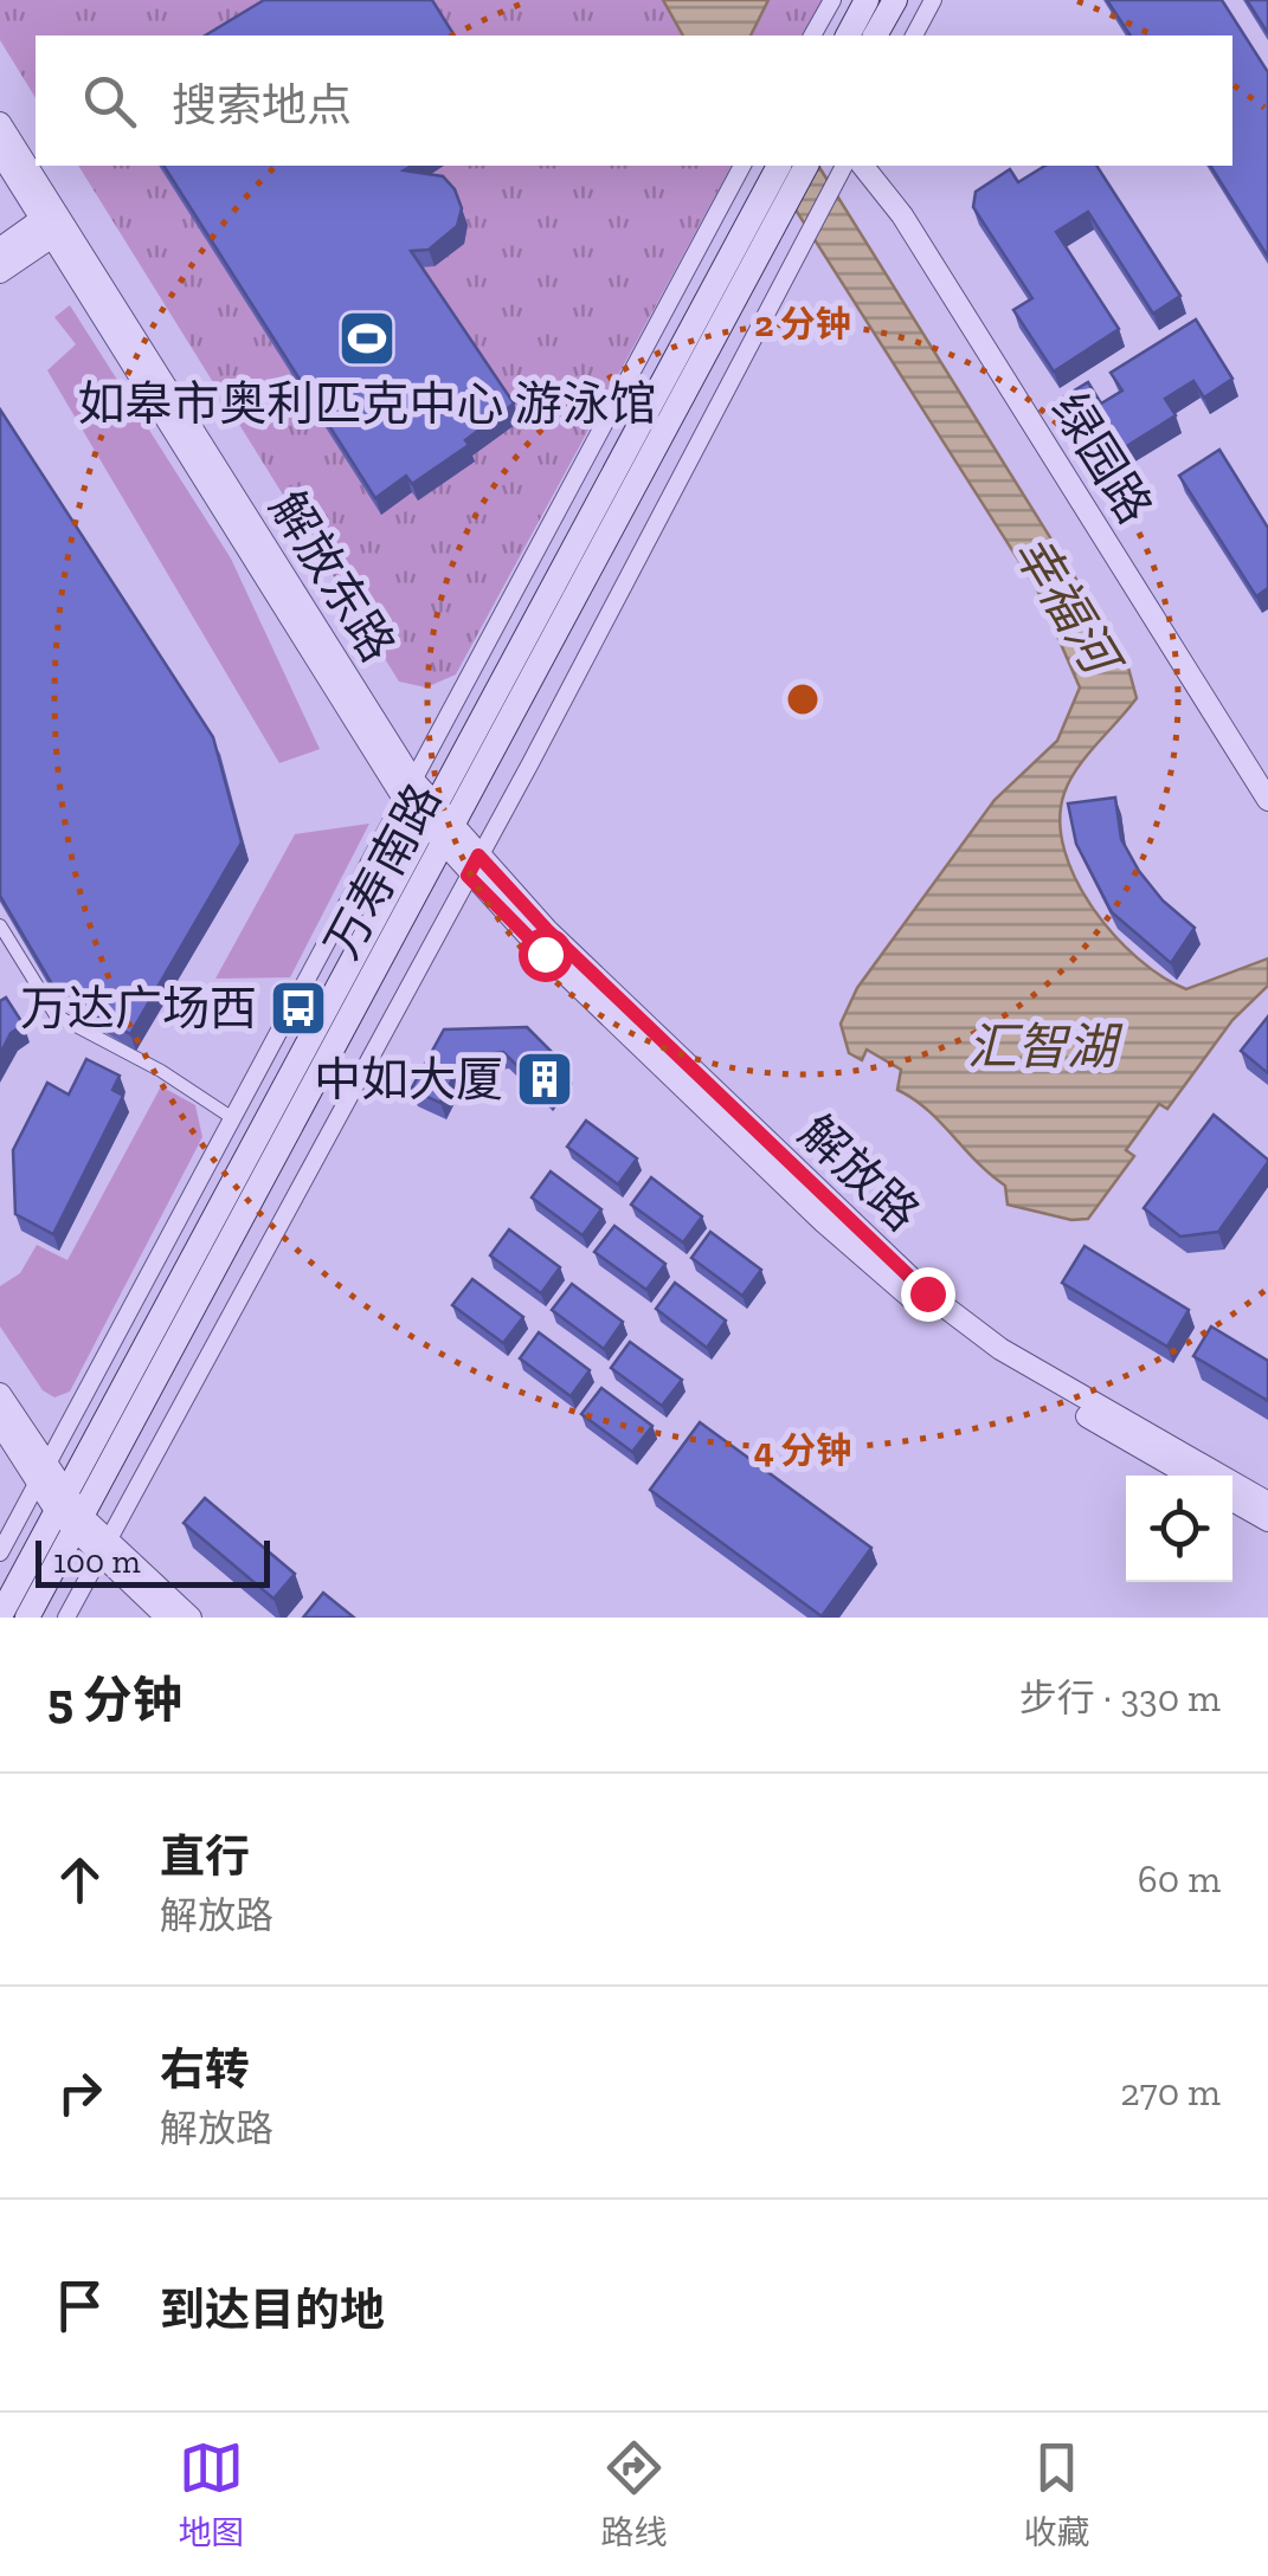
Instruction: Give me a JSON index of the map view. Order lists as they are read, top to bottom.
{
  "streets": {
    "main road": ["万寿南路"],
    "street": ["绿园路", "解放东路", "解放路"]
  },
  "crossings": [
    ["解放东路", "万寿南路"],
    ["解放东路", "解放路"],
    ["万寿南路", "解放路"]
  ],
  "water": ["幸福河", "汇智湖"],
  "places": {
    "sports": ["如皋市奥利匹克中心 游泳馆"],
    "bus stop": ["万达广场西"],
    "building": ["中如大厦"]
  },
  "scale_bar": "100 m",
  "page": {
    "search": "搜索地点",
    "scale": "100 m",
    "heading": ["5 分钟", "步行 · 330 m"],
    "list": [
      ["直行", "解放路", "60 m"],
      ["右转", "解放路", "270 m"],
      "到达目的地"
    ],
    "nav": ["地图", "路线", "收藏"]
  },
  "rings": ["2 分钟", "4 分钟"]
}
